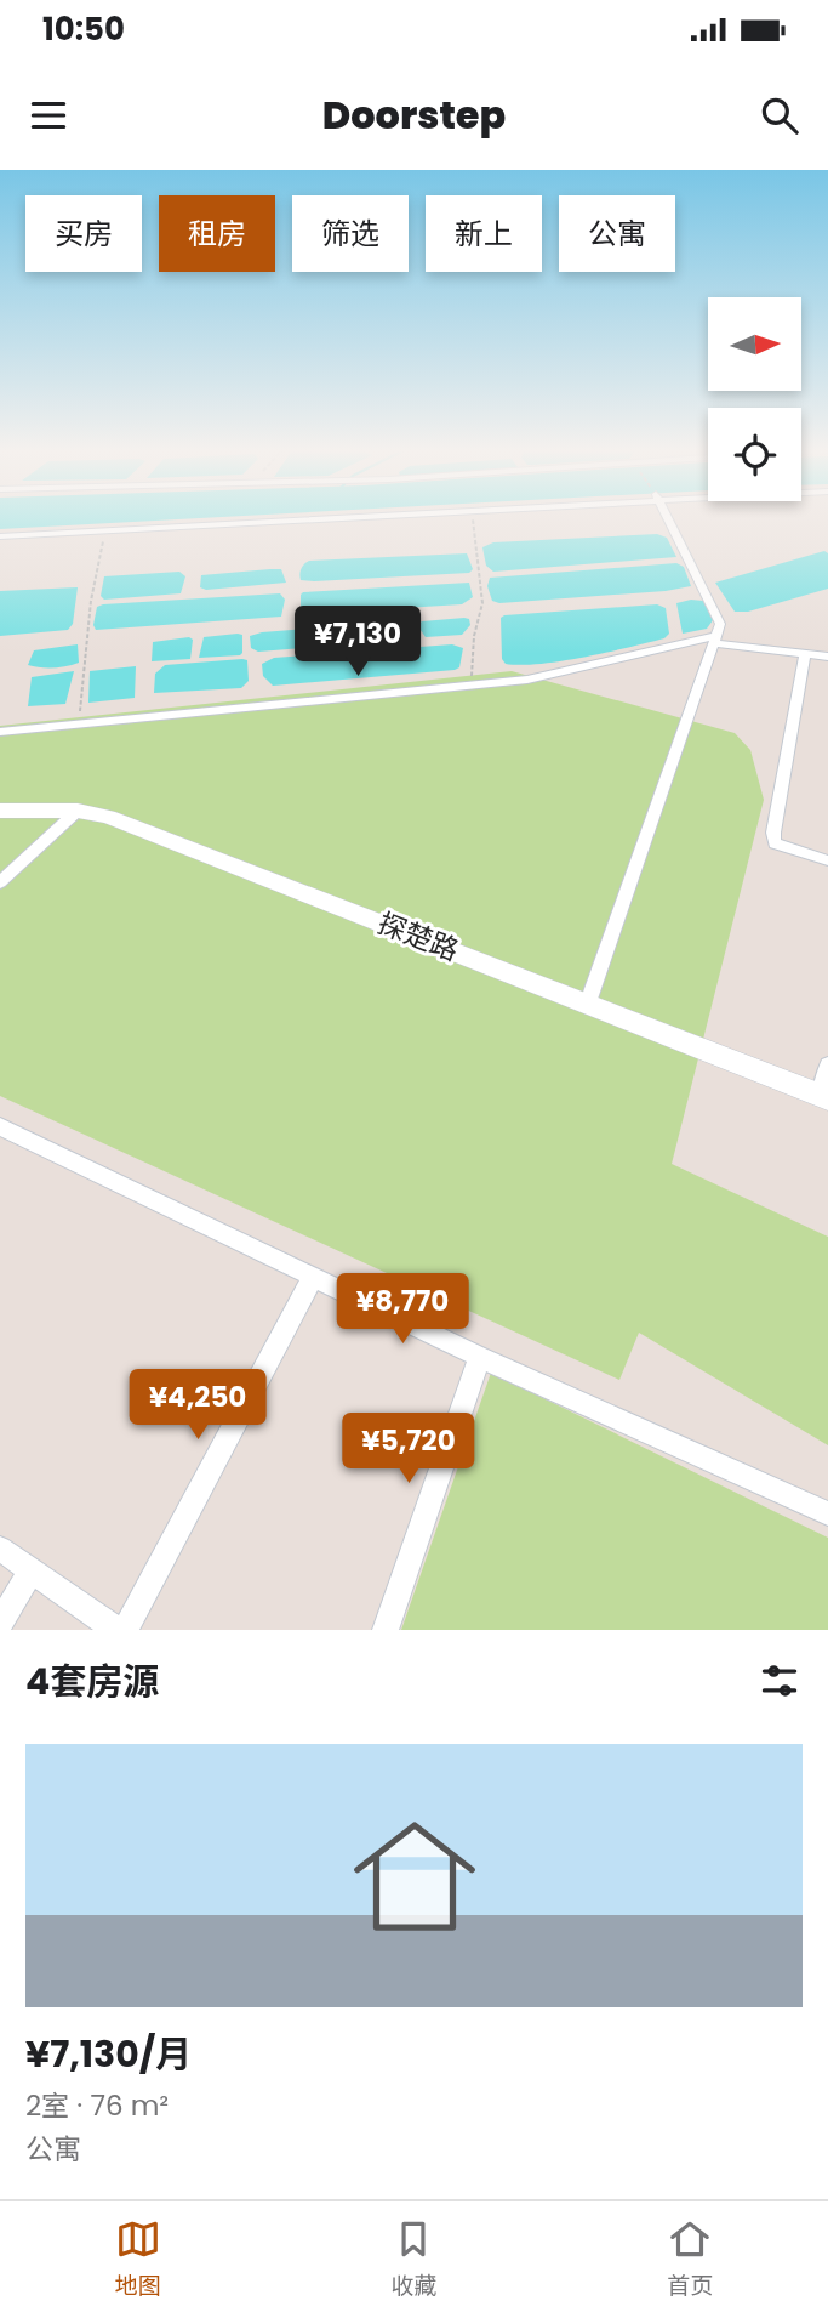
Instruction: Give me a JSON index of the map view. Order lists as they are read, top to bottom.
{
  "streets": {
    "main road": ["探楚路"]
  },
  "north": "right",
  "page": {
    "status": "10:50",
    "header": "Doorstep",
    "chip": [
      "买房",
      "租房",
      "筛选",
      "新上",
      "公寓"
    ],
    "price": [
      "¥7,130",
      "¥8,770",
      "¥4,250",
      "¥5,720"
    ],
    "heading": "4套房源",
    "list": [
      {
        "name": "¥7,130/月",
        "note": "2室 · 76 m² · 公寓"
      }
    ],
    "tabs": ["地图", "收藏", "首页"]
  }
}
